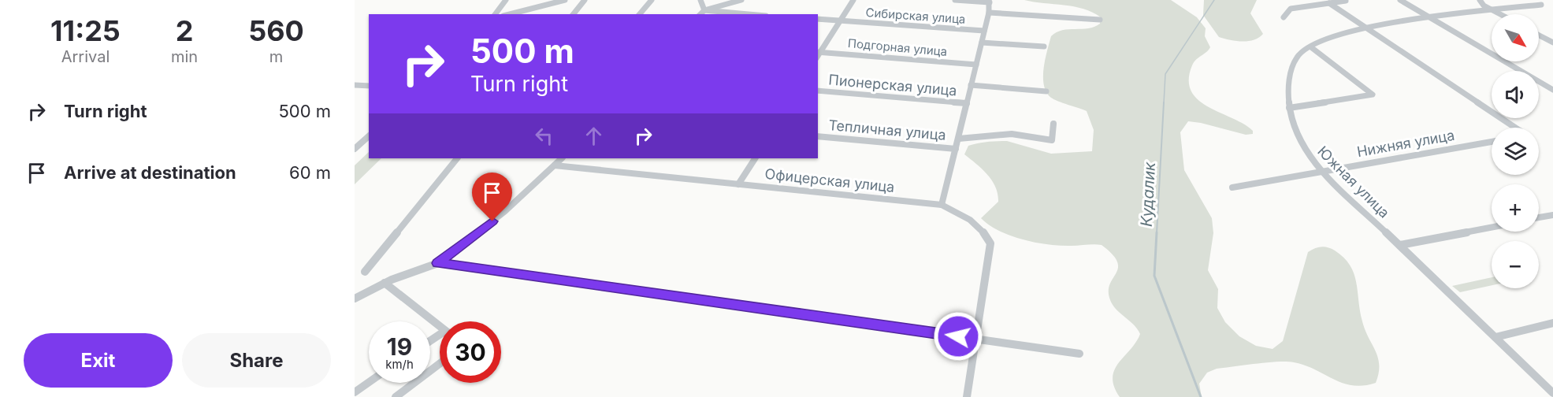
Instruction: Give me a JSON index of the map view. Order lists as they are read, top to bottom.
{
  "streets": {
    "street": [
      "Сибирская улица",
      "Подгорная улица",
      "Пионерская улица",
      "Тепличная улица",
      "Нижняя улица",
      "Офицерская улица",
      "Южная улица"
    ]
  },
  "crossings": [
    ["Нижняя улица", "Южная улица"]
  ],
  "water": ["Кудалик"],
  "north": "bottom right",
  "page": {
    "eta": [
      "11:25",
      "Arrival",
      "2",
      "min",
      "560",
      "m"
    ],
    "map_buttons": ["+", "−"],
    "turn": ["500 m", "Turn right"],
    "list": [
      {
        "name": "Turn right",
        "value": "500 m"
      },
      {
        "name": "Arrive at destination",
        "value": "60 m"
      }
    ],
    "speed": "19 km/h",
    "limit": "30",
    "buttons": ["Exit", "Share"]
  }
}
